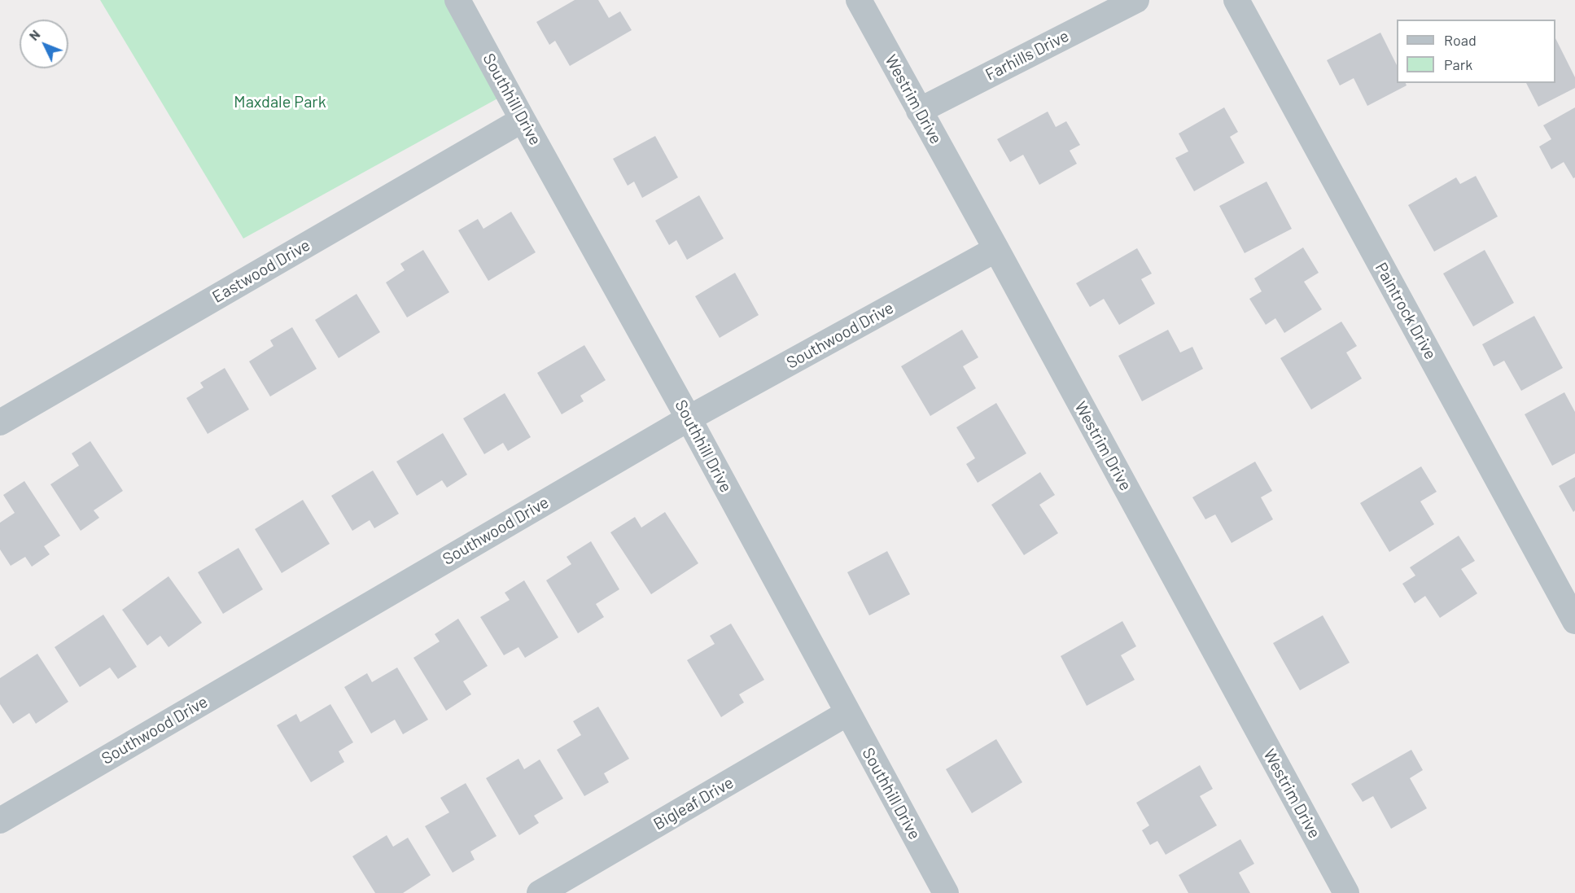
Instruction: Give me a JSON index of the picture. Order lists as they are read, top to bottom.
{
  "streets": {
    "street": [
      "Farhills Drive",
      "Southhill Drive",
      "Westrim Drive",
      "Eastwood Drive",
      "Paintrock Drive",
      "Southwood Drive",
      "Bigleaf Drive"
    ]
  },
  "crossings": [
    ["Farhills Drive", "Westrim Drive"],
    ["Southhill Drive", "Eastwood Drive"],
    ["Southhill Drive", "Southwood Drive"],
    ["Southhill Drive", "Bigleaf Drive"],
    ["Westrim Drive", "Southwood Drive"]
  ],
  "parks": ["Maxdale Park"],
  "legend": ["Road", "Park"],
  "north": "top left"
}
